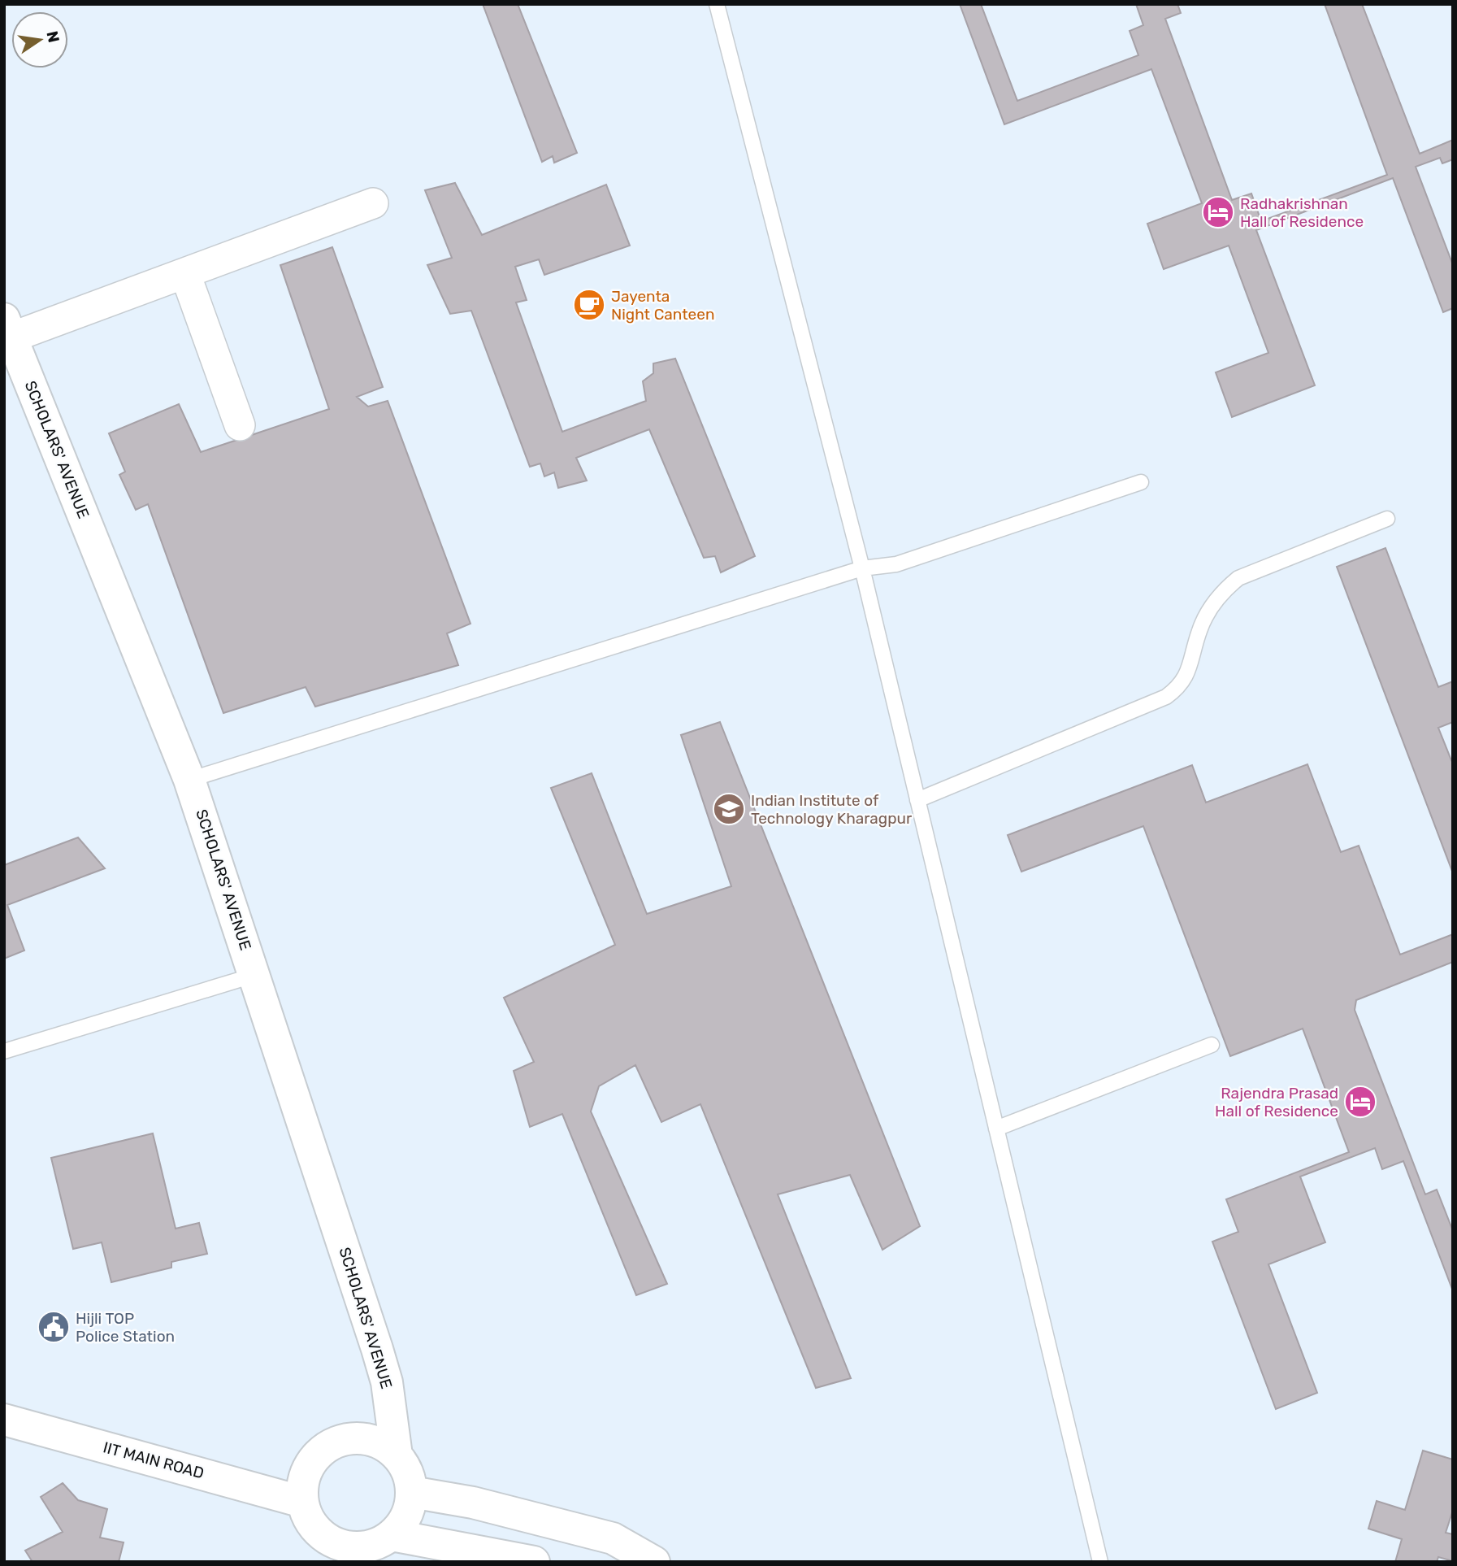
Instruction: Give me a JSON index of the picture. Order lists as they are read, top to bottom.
{
  "streets": {
    "street": ["SCHOLARS' AVENUE", "IIT MAIN ROAD"]
  },
  "crossings": [
    ["SCHOLARS' AVENUE", "IIT MAIN ROAD"]
  ],
  "places": {
    "hotel": ["Radhakrishnan Hall of Residence", "Rajendra Prasad Hall of Residence"],
    "cafe": ["Jayenta Night Canteen"],
    "school or university": ["Indian Institute of Technology Kharagpur"],
    "public building": ["Hijli TOP Police Station"]
  },
  "north": "right"
}
